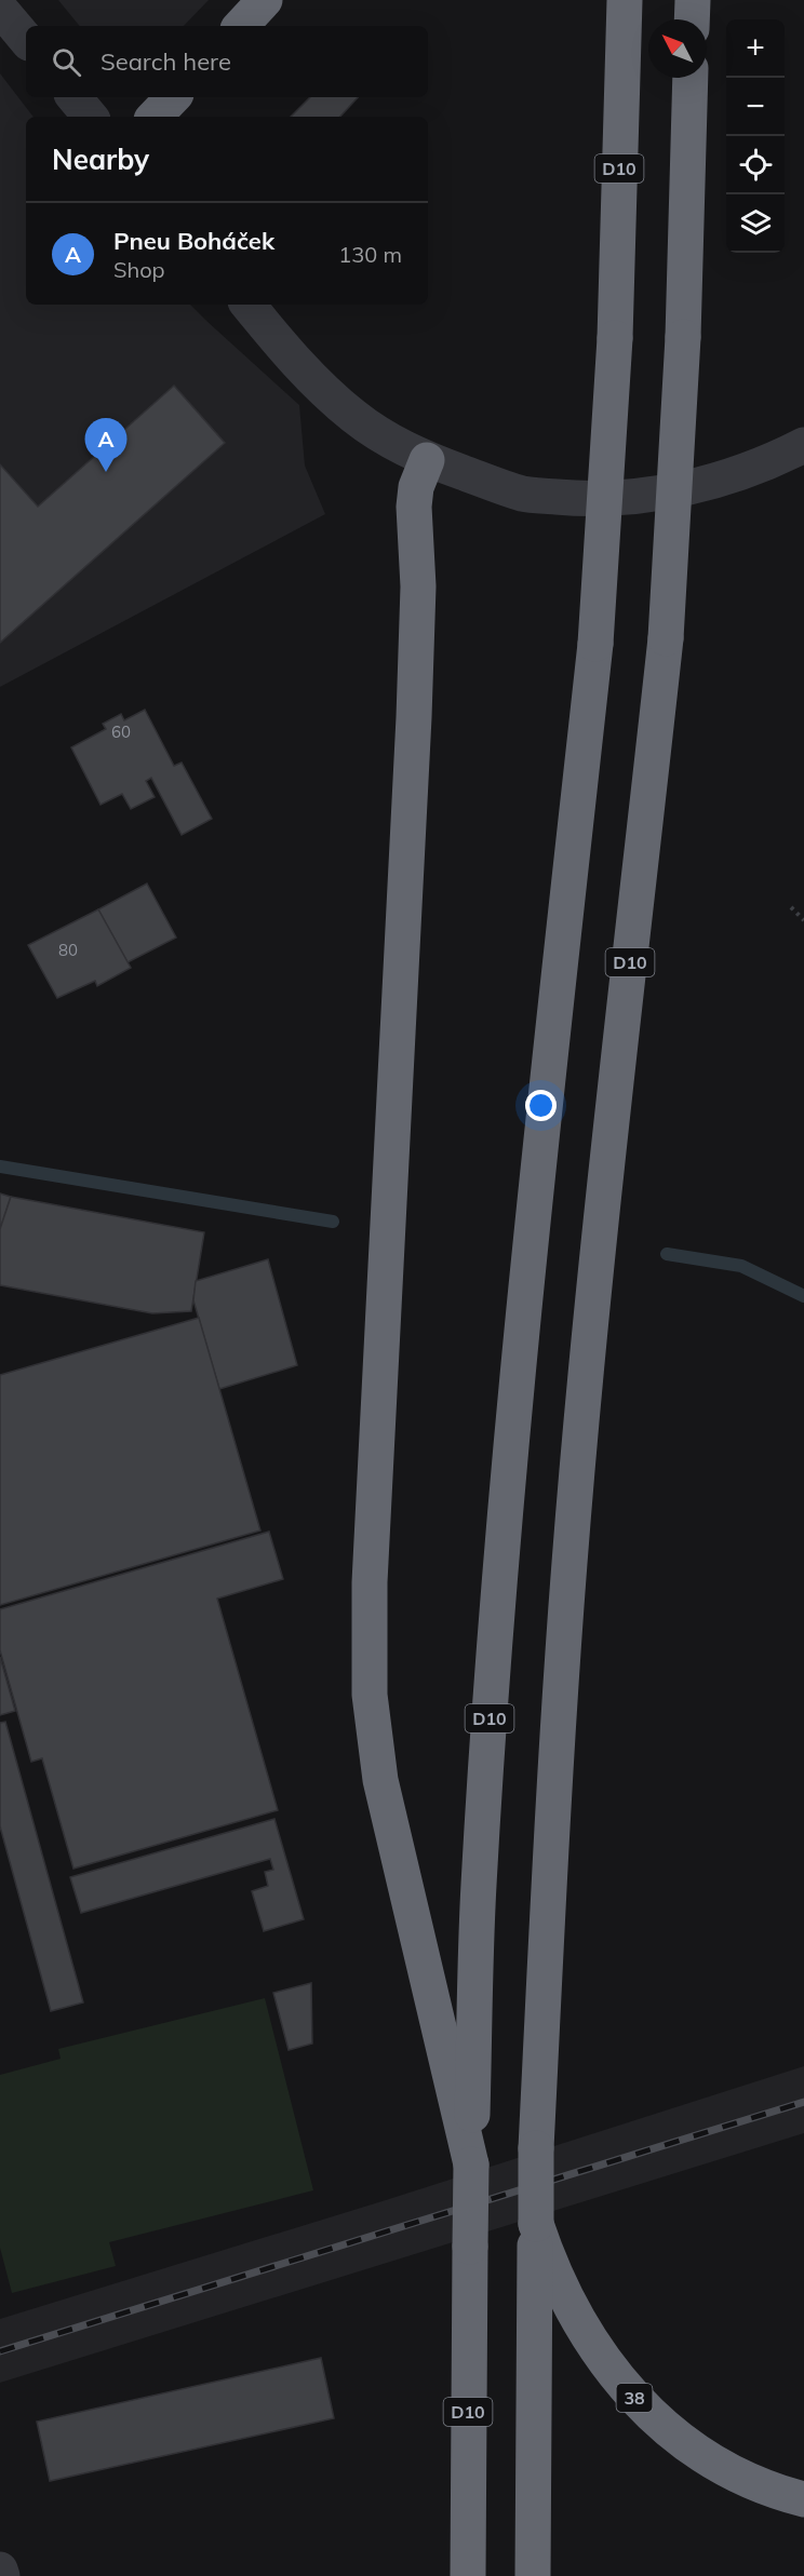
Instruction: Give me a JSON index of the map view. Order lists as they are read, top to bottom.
{
  "streets": {
    "highway": ["D10", "38"]
  },
  "crossings": [
    ["D10", "38"]
  ],
  "house_numbers": ["60", "80"],
  "north": "top left",
  "page": {
    "map_buttons": ["+", "−"],
    "search": "Search here",
    "heading": "Nearby",
    "list": [
      {
        "mark": "A",
        "name": "Pneu Boháček",
        "note": "Shop",
        "value": "130 m"
      }
    ],
    "pins": "A"
  }
}
